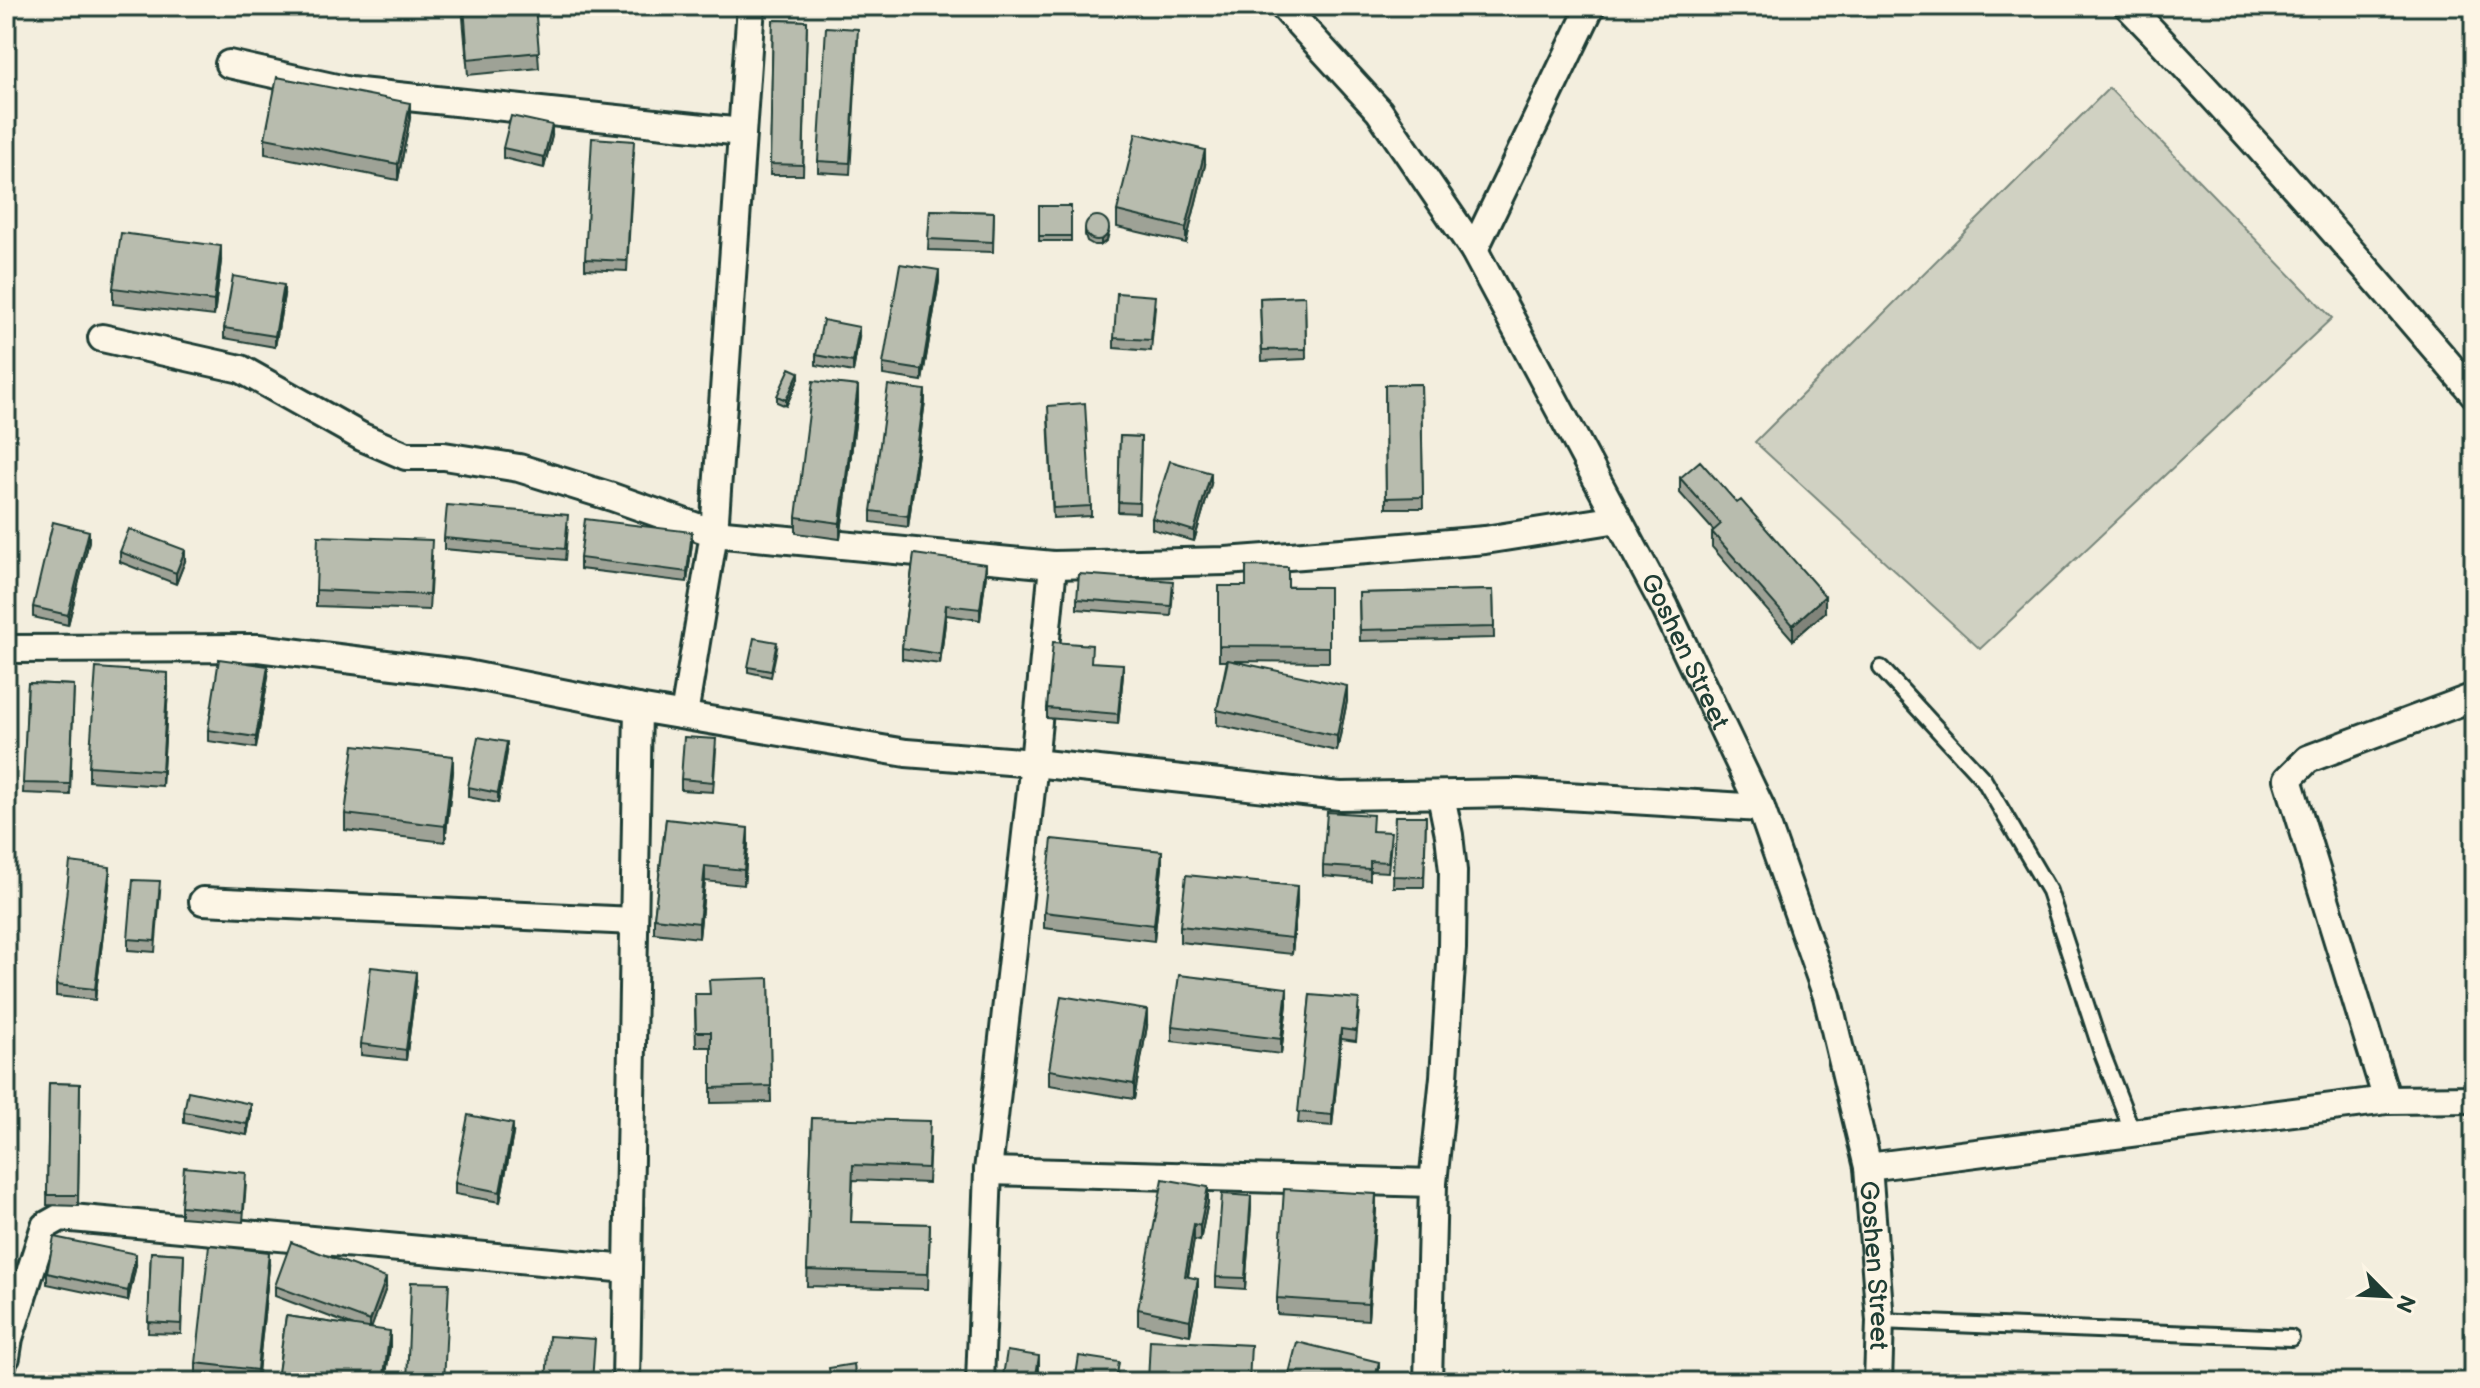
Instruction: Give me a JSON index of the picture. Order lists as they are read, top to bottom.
{
  "streets": {
    "street": ["Goshen Street"]
  },
  "north": "bottom right"
}
